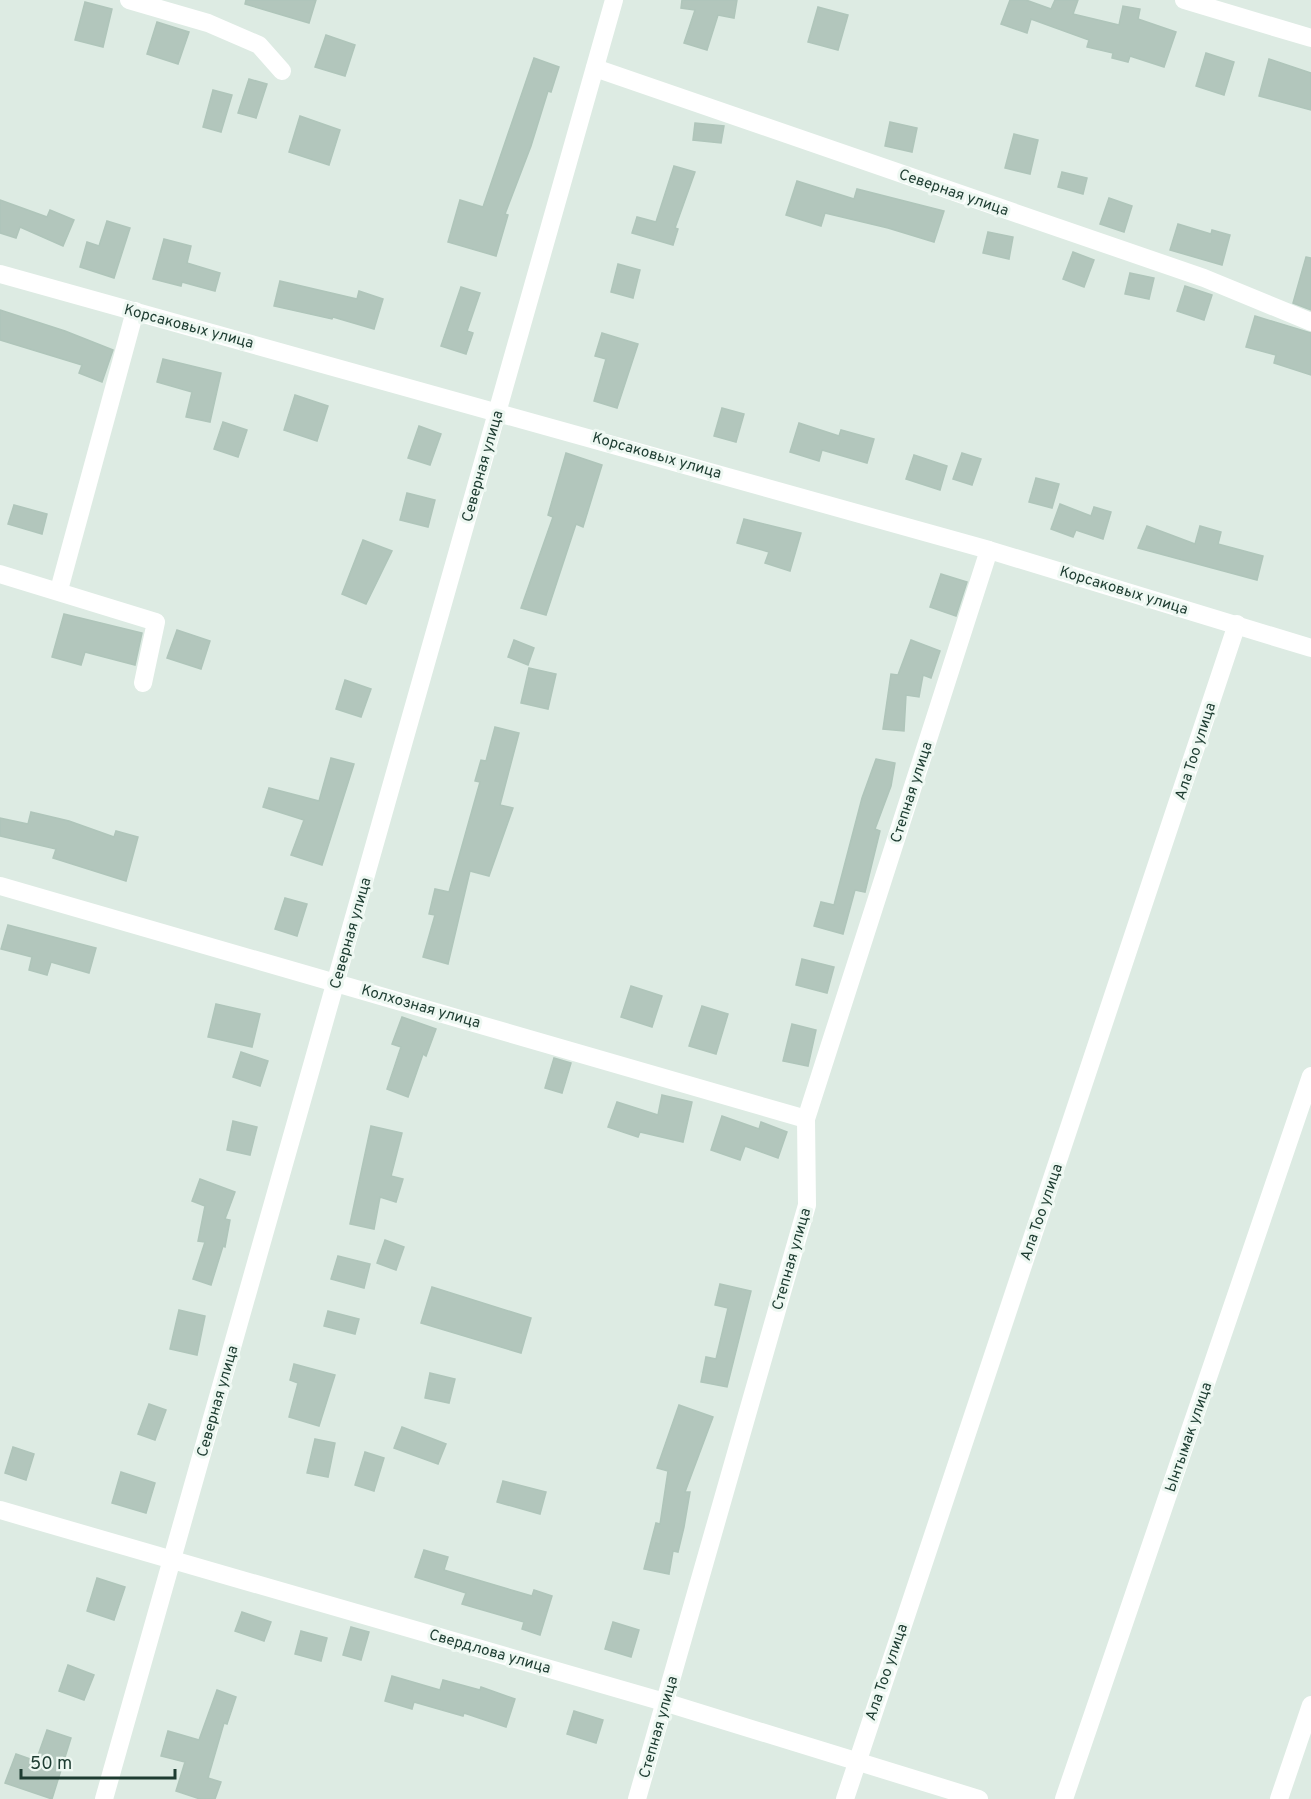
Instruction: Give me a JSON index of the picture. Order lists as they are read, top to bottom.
{
  "streets": {
    "street": [
      "Северная улица",
      "Корсаковых улица",
      "Ала Тоо улица",
      "Степная улица",
      "Колхозная улица",
      "Ынтымак улица",
      "Свердлова улица"
    ]
  },
  "crossings": [
    ["Северная улица", "Корсаковых улица"],
    ["Северная улица", "Колхозная улица"],
    ["Северная улица", "Свердлова улица"],
    ["Корсаковых улица", "Ала Тоо улица"],
    ["Корсаковых улица", "Степная улица"],
    ["Ала Тоо улица", "Свердлова улица"],
    ["Степная улица", "Колхозная улица"],
    ["Степная улица", "Свердлова улица"]
  ],
  "scale_bar": "50 m"
}
